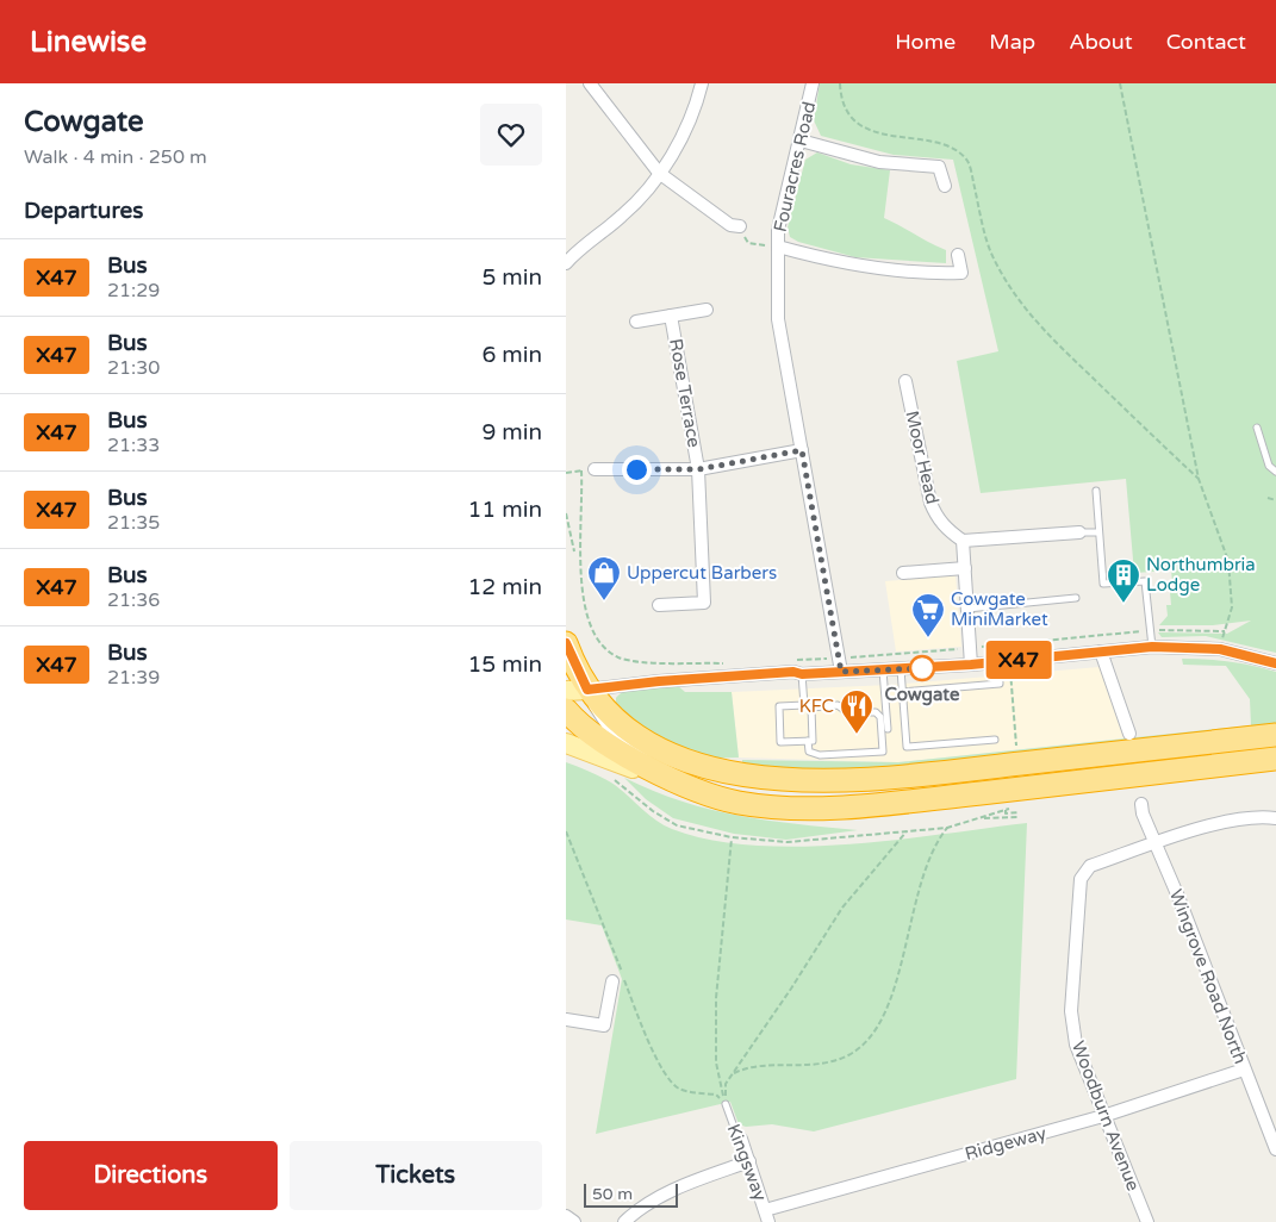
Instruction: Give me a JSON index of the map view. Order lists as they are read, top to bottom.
{
  "streets": {
    "street": [
      "Fouracres Road",
      "Rose Terrace",
      "Moor Head",
      "Wingrove Road North",
      "Woodburn Avenue",
      "Ridgeway",
      "Kingsway"
    ]
  },
  "crossings": [
    ["Wingrove Road North", "Woodburn Avenue"],
    ["Wingrove Road North", "Ridgeway"],
    ["Woodburn Avenue", "Ridgeway"],
    ["Ridgeway", "Kingsway"]
  ],
  "places": {
    "shop": ["Uppercut Barbers"],
    "building": ["Northumbria Lodge"],
    "supermarket": ["Cowgate MiniMarket"],
    "other": ["Cowgate"],
    "restaurant": ["KFC"]
  },
  "lines": ["bus line X47"],
  "scale_bar": "50 m",
  "page": {
    "header": "Linewise",
    "nav": [
      "Home",
      "Map",
      "About",
      "Contact"
    ],
    "heading": [
      ["Cowgate", "Walk · 4 min · 250 m"],
      "Departures"
    ],
    "on_map": "X47",
    "list": [
      {
        "mark": "X47",
        "name": "Bus",
        "note": "21:29",
        "value": "5 min"
      },
      {
        "mark": "X47",
        "name": "Bus",
        "note": "21:30",
        "value": "6 min"
      },
      {
        "mark": "X47",
        "name": "Bus",
        "note": "21:33",
        "value": "9 min"
      },
      {
        "mark": "X47",
        "name": "Bus",
        "note": "21:35",
        "value": "11 min"
      },
      {
        "mark": "X47",
        "name": "Bus",
        "note": "21:36",
        "value": "12 min"
      },
      {
        "mark": "X47",
        "name": "Bus",
        "note": "21:39",
        "value": "15 min"
      }
    ],
    "buttons": ["Directions", "Tickets"],
    "scale": "50 m"
  }
}
